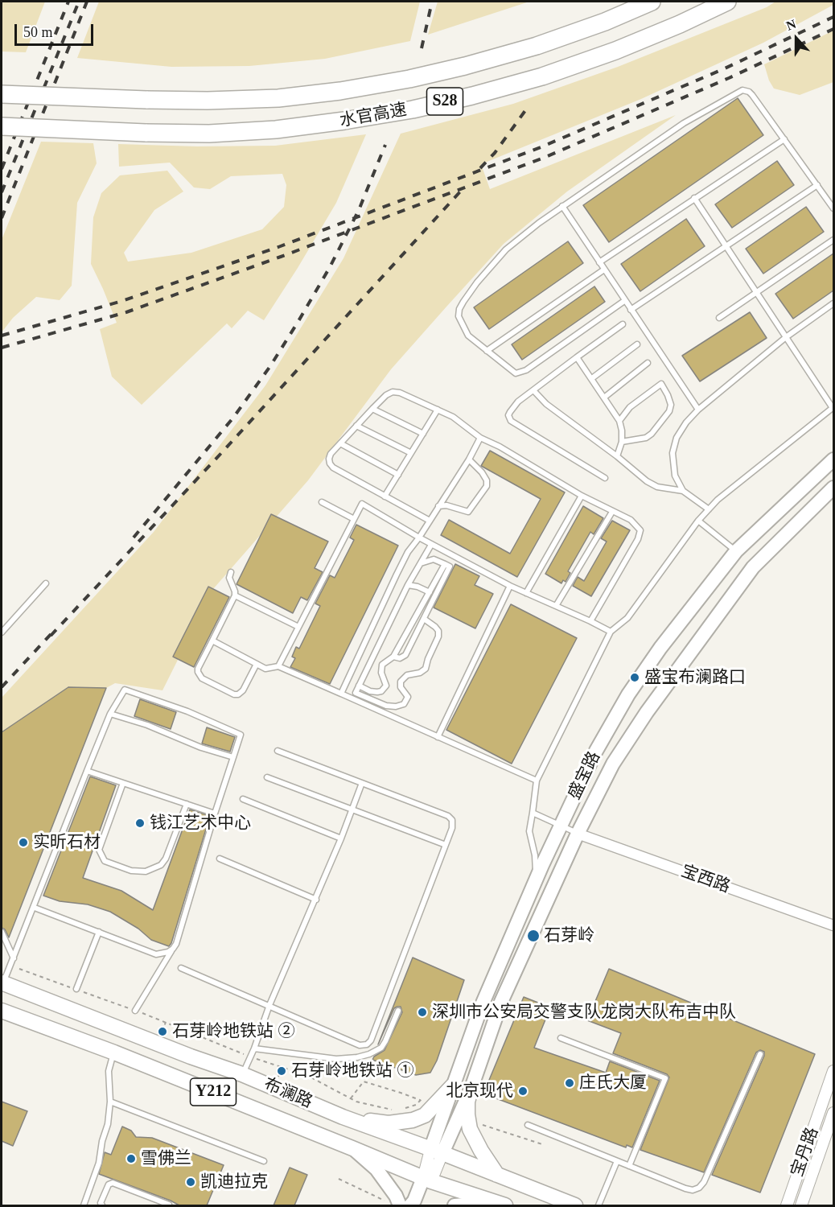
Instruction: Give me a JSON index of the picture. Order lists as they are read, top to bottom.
{
  "streets": {
    "highway": ["S28", "水官高速"],
    "main road": ["盛宝路", "Y212", "布澜路"],
    "street": ["宝西路", "宝丹路"]
  },
  "crossings": [
    ["盛宝路", "宝西路"],
    ["盛宝路", "布澜路"]
  ],
  "places": [
    "盛宝布澜路口",
    "钱江艺术中心",
    "实昕石材",
    "石芽岭",
    "深圳市公安局交警支队龙岗大队布吉中队",
    "石芽岭地铁站 ②",
    "石芽岭地铁站 ①",
    "庄氏大厦",
    "北京现代",
    "雪佛兰",
    "凯迪拉克"
  ],
  "scale_bar": "50 m",
  "north": "top"
}
